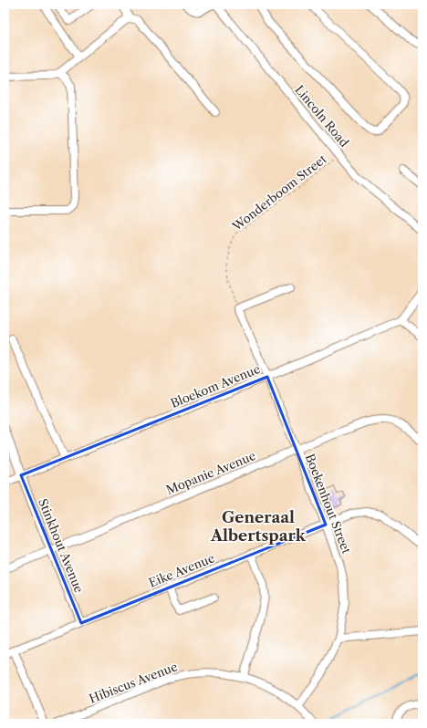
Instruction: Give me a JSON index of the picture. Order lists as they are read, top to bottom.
{
  "streets": {
    "street": [
      "Lincoln Road",
      "Bloekom Avenue",
      "Mopanie Avenue",
      "Boekenhout Street",
      "Stinkhout Avenue",
      "Eike Avenue",
      "Hibiscus Avenue"
    ],
    "path": ["Wonderboom Street"]
  },
  "crossings": [
    ["Lincoln Road", "Wonderboom Street"],
    ["Wonderboom Street", "Boekenhout Street"],
    ["Bloekom Avenue", "Boekenhout Street"],
    ["Bloekom Avenue", "Stinkhout Avenue"],
    ["Mopanie Avenue", "Boekenhout Street"],
    ["Mopanie Avenue", "Stinkhout Avenue"],
    ["Boekenhout Street", "Eike Avenue"],
    ["Boekenhout Street", "Hibiscus Avenue"],
    ["Stinkhout Avenue", "Eike Avenue"]
  ],
  "districts": ["Generaal Albertspark"]
}
